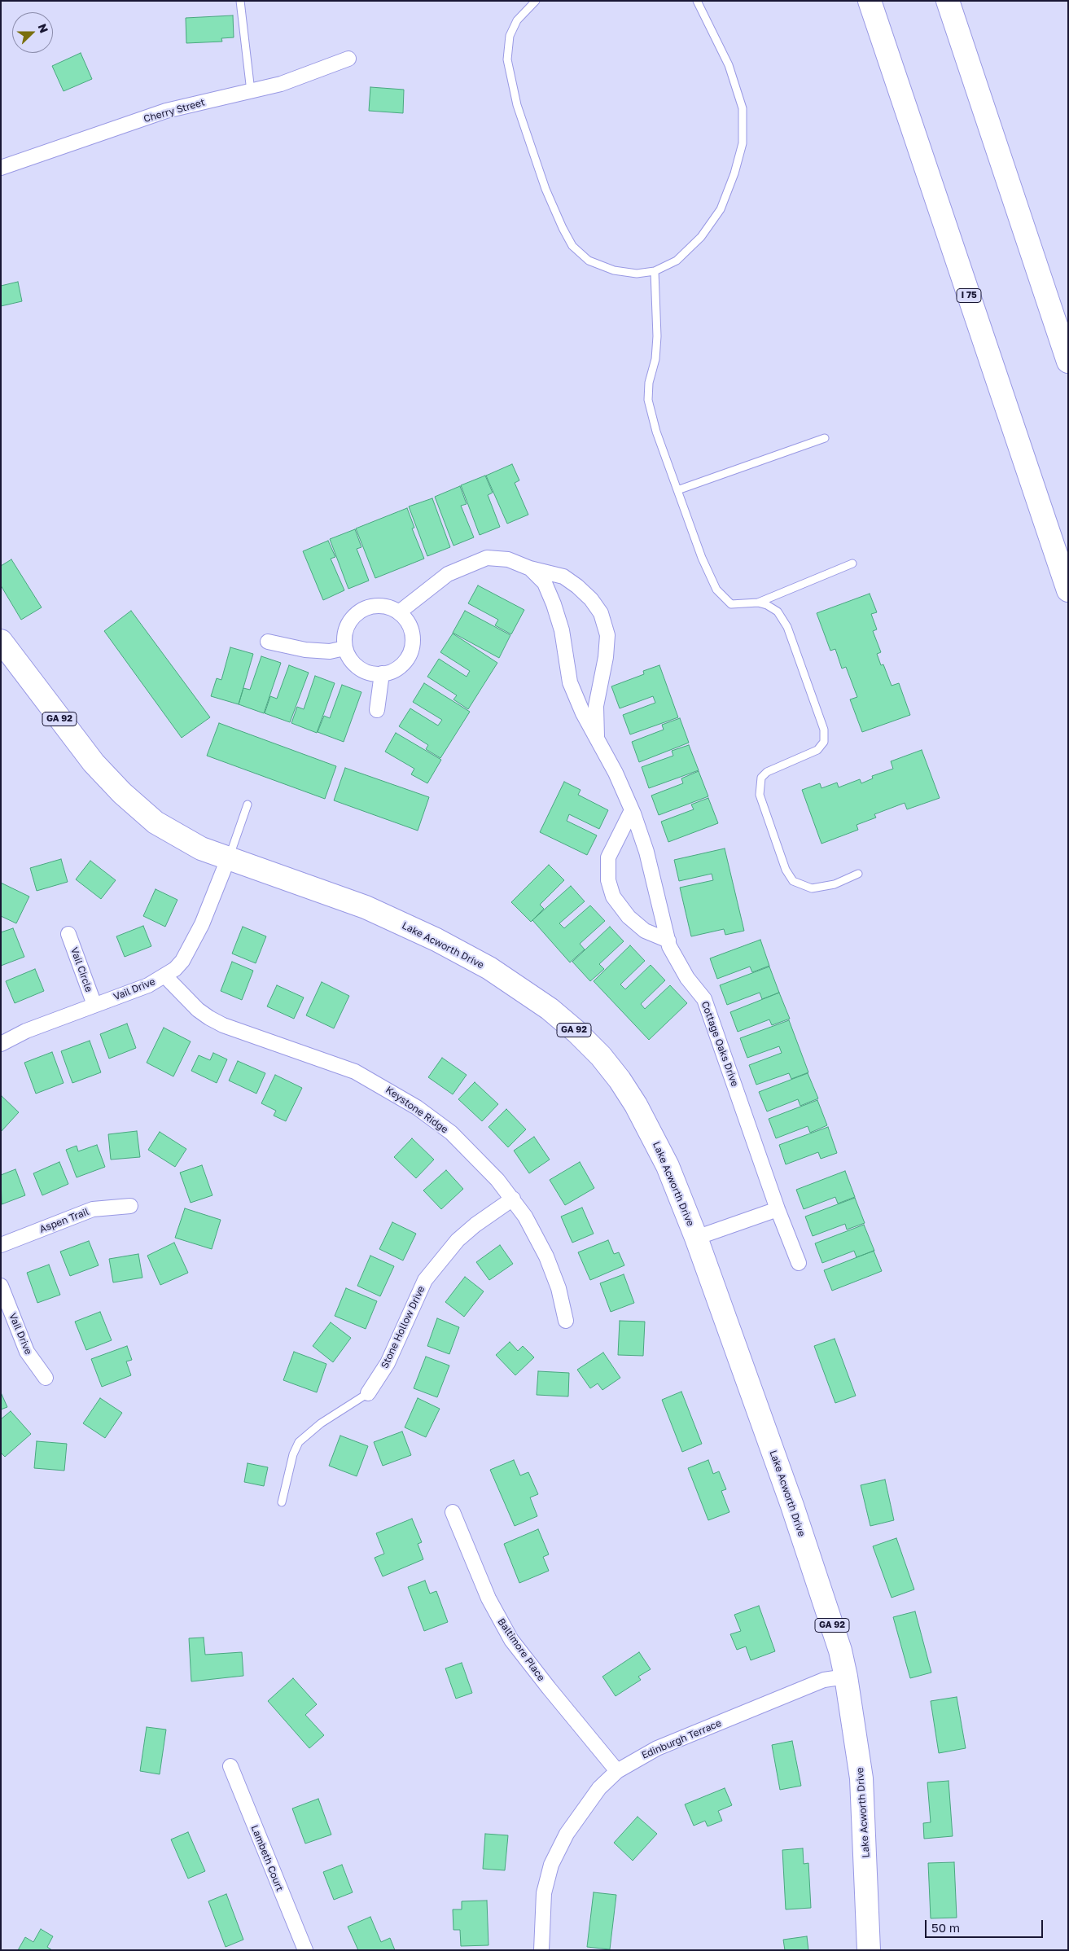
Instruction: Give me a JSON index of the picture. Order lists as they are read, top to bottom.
{
  "streets": {
    "main road": ["I 75", "GA 92", "Lake Acworth Drive"],
    "street": [
      "Cherry Street",
      "Vail Circle",
      "Vail Drive",
      "Cottage Oaks Drive",
      "Keystone Ridge",
      "Aspen Trail",
      "Stone Hollow Drive",
      "Baltimore Place",
      "Edinburgh Terrace",
      "Lambeth Court"
    ]
  },
  "crossings": [
    ["Lake Acworth Drive", "Vail Drive"],
    ["Lake Acworth Drive", "Edinburgh Terrace"],
    ["Vail Circle", "Vail Drive"],
    ["Vail Drive", "Keystone Ridge"],
    ["Keystone Ridge", "Stone Hollow Drive"],
    ["Baltimore Place", "Edinburgh Terrace"]
  ],
  "scale_bar": "50 m",
  "north": "right"
}
